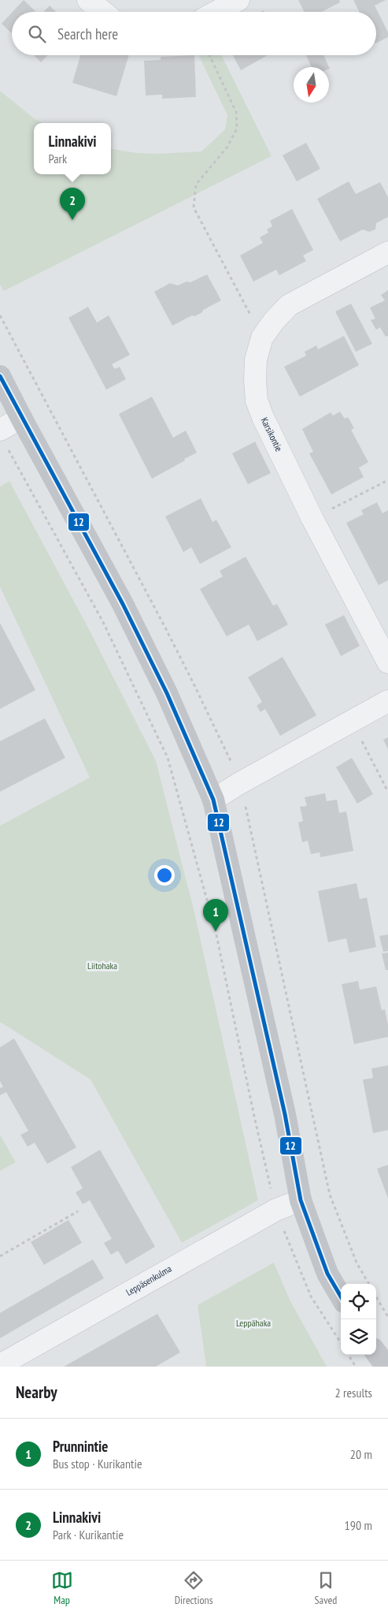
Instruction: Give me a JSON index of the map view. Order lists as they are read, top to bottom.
{
  "streets": {
    "street": ["Karsikontie", "Leppäsenkulma"]
  },
  "parks": ["Liitohaka", "Leppähaka"],
  "lines": ["transit line 12"],
  "north": "bottom",
  "page": {
    "search": "Search here",
    "popup": ["Linnakivi", "Park"],
    "pins": ["2", "1"],
    "heading": ["Nearby", "2 results"],
    "list": [
      {
        "mark": "1",
        "name": "Prunnintie",
        "note": "Bus stop · Kurikantie",
        "value": "20 m"
      },
      {
        "mark": "2",
        "name": "Linnakivi",
        "note": "Park · Kurikantie",
        "value": "190 m"
      }
    ],
    "nav": ["Map", "Directions", "Saved"]
  }
}
